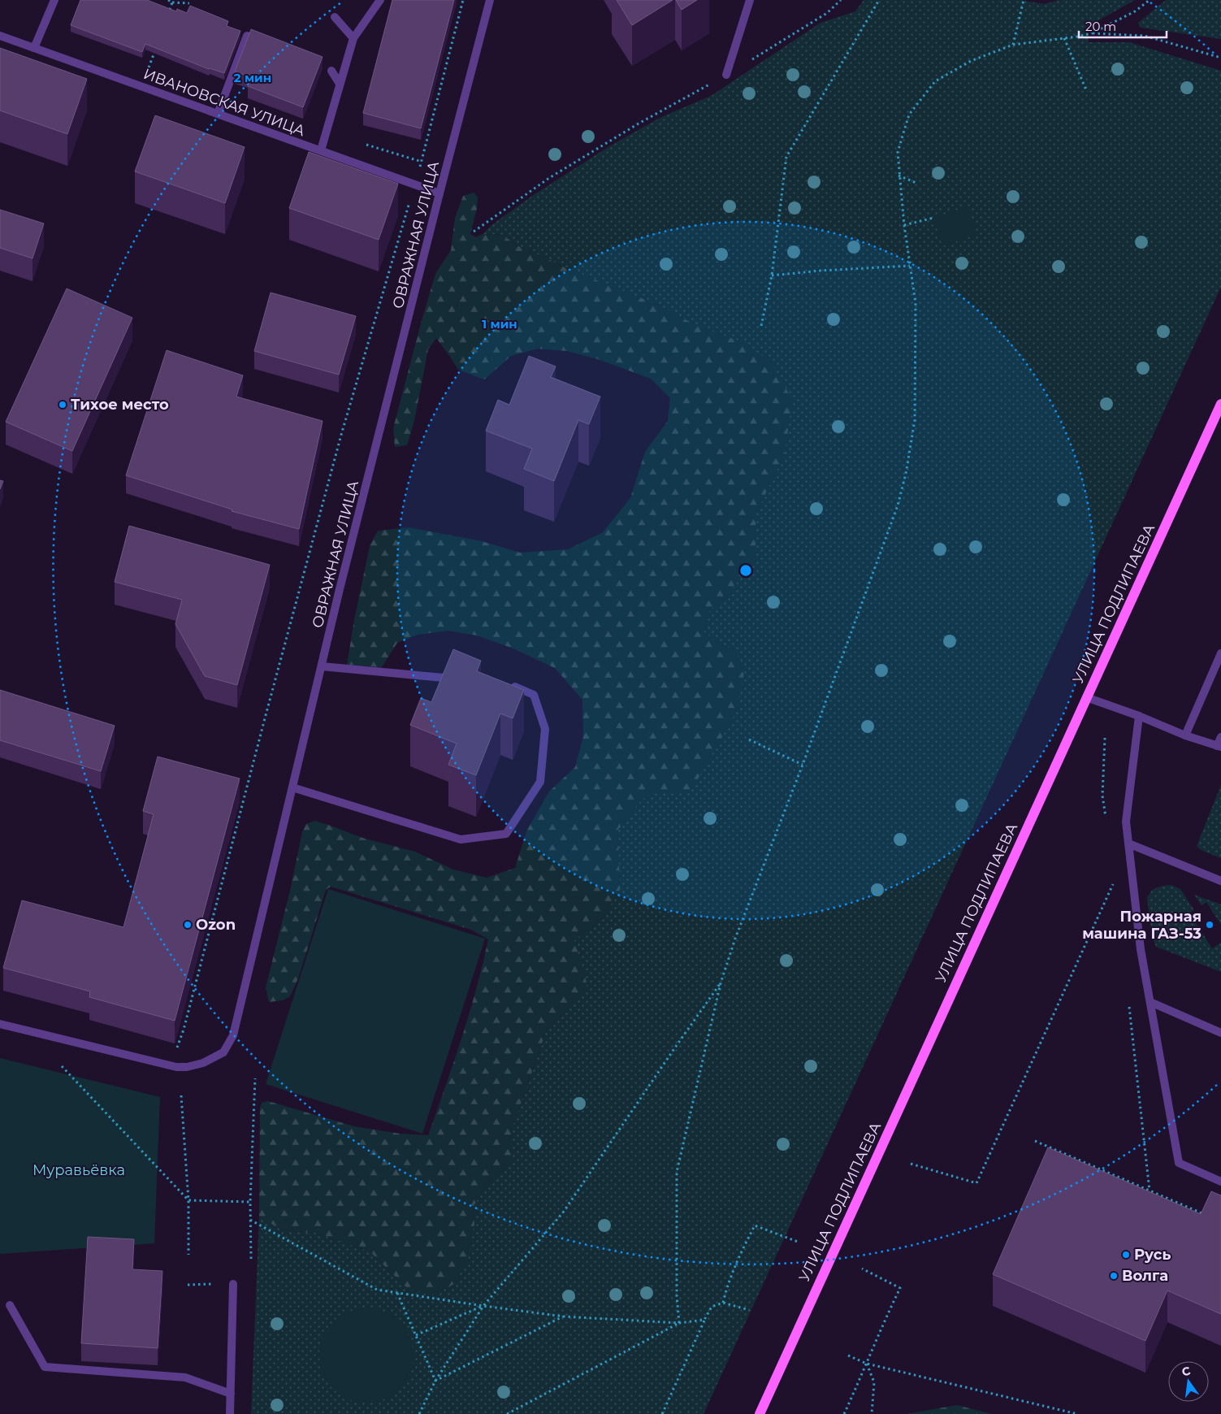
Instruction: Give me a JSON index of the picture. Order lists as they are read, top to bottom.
{
  "streets": {
    "main road": ["УЛИЦА ПОДЛИПАЕВА"],
    "street": ["ИВАНОВСКАЯ УЛИЦА", "ОВРАЖНАЯ УЛИЦА"]
  },
  "crossings": [
    ["ИВАНОВСКАЯ УЛИЦА", "ОВРАЖНАЯ УЛИЦА"]
  ],
  "parks": ["Муравьёвка"],
  "places": [
    "Тихое место",
    "Ozon",
    "Пожарная машина ГАЗ-53",
    "Русь",
    "Волга"
  ],
  "scale_bar": "20 m",
  "north": "top",
  "rings": ["2 мин", "1 мин"]
}
